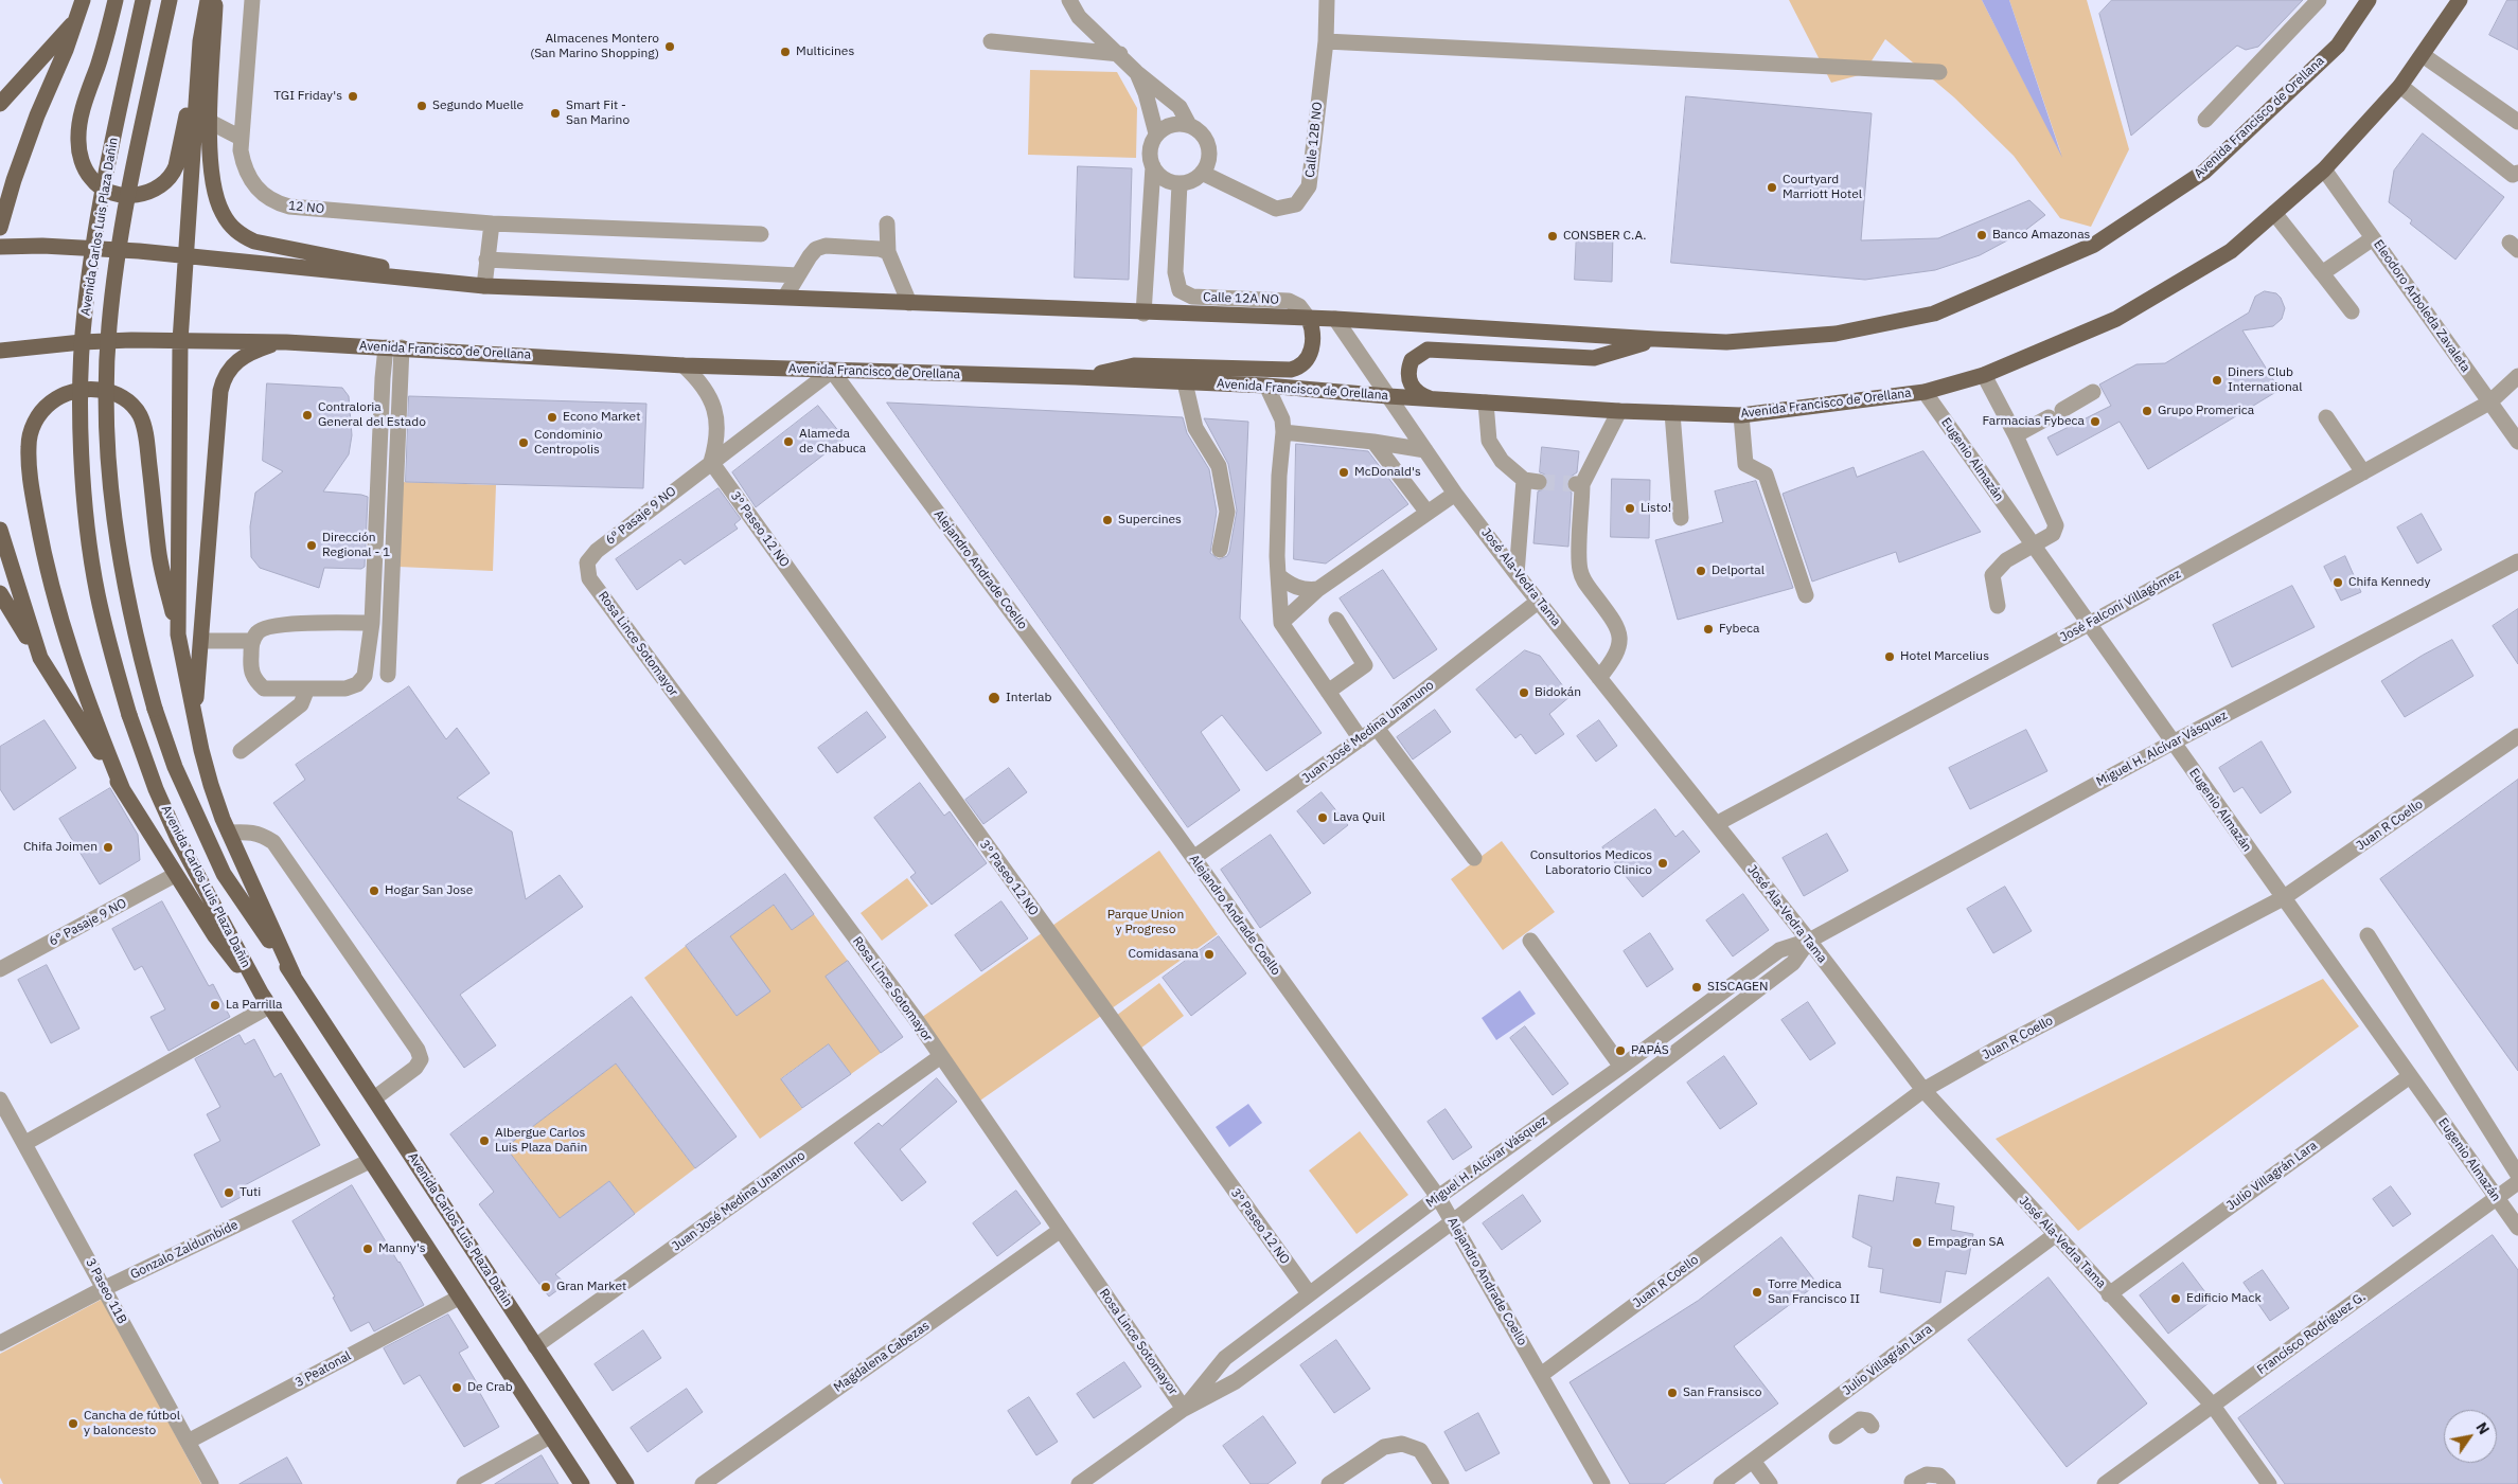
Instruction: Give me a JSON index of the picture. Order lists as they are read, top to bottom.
{
  "streets": {
    "main road": ["Avenida Francisco de Orellana", "Avenida Carlos Luis Plaza Dañin"],
    "street": [
      "Calle 12B NO",
      "12 NO",
      "Calle 12A NO",
      "Eleodoro Arboleda Zavaleta",
      "Eugenio Almazán",
      "6º Pasaje 9 NO",
      "3º Paseo 12 NO",
      "Alejandro Andrade Coello",
      "José Ala-Vedra Tama",
      "José Falconí Villagómez",
      "Rosa Lince Sotomayor",
      "Juan José Medina Unamuno",
      "Miguel H. Alcívar Vásquez",
      "Juan R Coello",
      "6° Pasaje 9 NO",
      "Julio Villagrán Lara",
      "Gonzalo Zaldumbide",
      "3 Paseo 11B",
      "Francísco Rodríguez G.",
      "Magdalena Cabezas",
      "3 Peatonal"
    ]
  },
  "crossings": [
    ["Avenida Francisco de Orellana", "Avenida Carlos Luis Plaza Dañin"],
    ["Avenida Francisco de Orellana", "Calle 12A NO"],
    ["Avenida Francisco de Orellana", "Eleodoro Arboleda Zavaleta"],
    ["Avenida Francisco de Orellana", "Eugenio Almazán"],
    ["Avenida Francisco de Orellana", "6º Pasaje 9 NO"],
    ["Avenida Francisco de Orellana", "Alejandro Andrade Coello"],
    ["Avenida Francisco de Orellana", "José Ala-Vedra Tama"],
    ["Calle 12B NO", "Calle 12A NO"],
    ["Avenida Carlos Luis Plaza Dañin", "Juan José Medina Unamuno"],
    ["Avenida Carlos Luis Plaza Dañin", "6° Pasaje 9 NO"],
    ["Avenida Carlos Luis Plaza Dañin", "Gonzalo Zaldumbide"],
    ["Avenida Carlos Luis Plaza Dañin", "3 Peatonal"],
    ["Eleodoro Arboleda Zavaleta", "José Falconí Villagómez"],
    ["Eugenio Almazán", "José Falconí Villagómez"],
    ["Eugenio Almazán", "Miguel H. Alcívar Vásquez"],
    ["Eugenio Almazán", "Juan R Coello"],
    ["Eugenio Almazán", "Julio Villagrán Lara"],
    ["Eugenio Almazán", "Francísco Rodríguez G."],
    ["6º Pasaje 9 NO", "3º Paseo 12 NO"],
    ["6º Pasaje 9 NO", "Alejandro Andrade Coello"],
    ["6º Pasaje 9 NO", "Rosa Lince Sotomayor"],
    ["3º Paseo 12 NO", "Miguel H. Alcívar Vásquez"],
    ["Alejandro Andrade Coello", "Juan José Medina Unamuno"],
    ["Alejandro Andrade Coello", "Miguel H. Alcívar Vásquez"],
    ["Alejandro Andrade Coello", "Juan R Coello"],
    ["José Ala-Vedra Tama", "José Falconí Villagómez"],
    ["José Ala-Vedra Tama", "Juan José Medina Unamuno"],
    ["José Ala-Vedra Tama", "Miguel H. Alcívar Vásquez"],
    ["José Ala-Vedra Tama", "Juan R Coello"],
    ["José Ala-Vedra Tama", "Julio Villagrán Lara"],
    ["José Ala-Vedra Tama", "Francísco Rodríguez G."],
    ["Rosa Lince Sotomayor", "Juan José Medina Unamuno"],
    ["Rosa Lince Sotomayor", "Miguel H. Alcívar Vásquez"],
    ["Rosa Lince Sotomayor", "Magdalena Cabezas"],
    ["Gonzalo Zaldumbide", "3 Paseo 11B"],
    ["3 Paseo 11B", "3 Peatonal"]
  ],
  "parks": ["Parque Union y Progreso"],
  "places": [
    "Almacenes Montero (San Marino Shopping)",
    "Multicines",
    "TGI Friday's",
    "Segundo Muelle",
    "Smart Fit - San Marino",
    "Courtyard Marriott Hotel",
    "Banco Amazonas",
    "CONSBER C.A.",
    "Diners Club International",
    "Grupo Promerica",
    "Contraloria General del Estado",
    "Econo Market",
    "Farmacias Fybeca",
    "Alameda de Chabuca",
    "Condominio Centropolis",
    "McDonald's",
    "Listo!",
    "Supercines",
    "Dirección Regional - 1",
    "Delportal",
    "Chifa Kennedy",
    "Fybeca",
    "Hotel Marcelius",
    "Bidokán",
    "Interlab",
    "Lava Quil",
    "Chifa Joimen",
    "Consultorios Medicos Laboratorio Clinico",
    "Hogar San Jose",
    "Comidasana",
    "SISCAGEN",
    "La Parrilla",
    "PAPÁS",
    "Albergue Carlos Luis Plaza Dañin",
    "Tuti",
    "Empagran SA",
    "Manny's",
    "Gran Market",
    "Torre Medica San Francisco II",
    "Edificio Mack",
    "De Crab",
    "San Fransisco",
    "Cancha de fútbol y baloncesto"
  ],
  "north": "top right"
}
